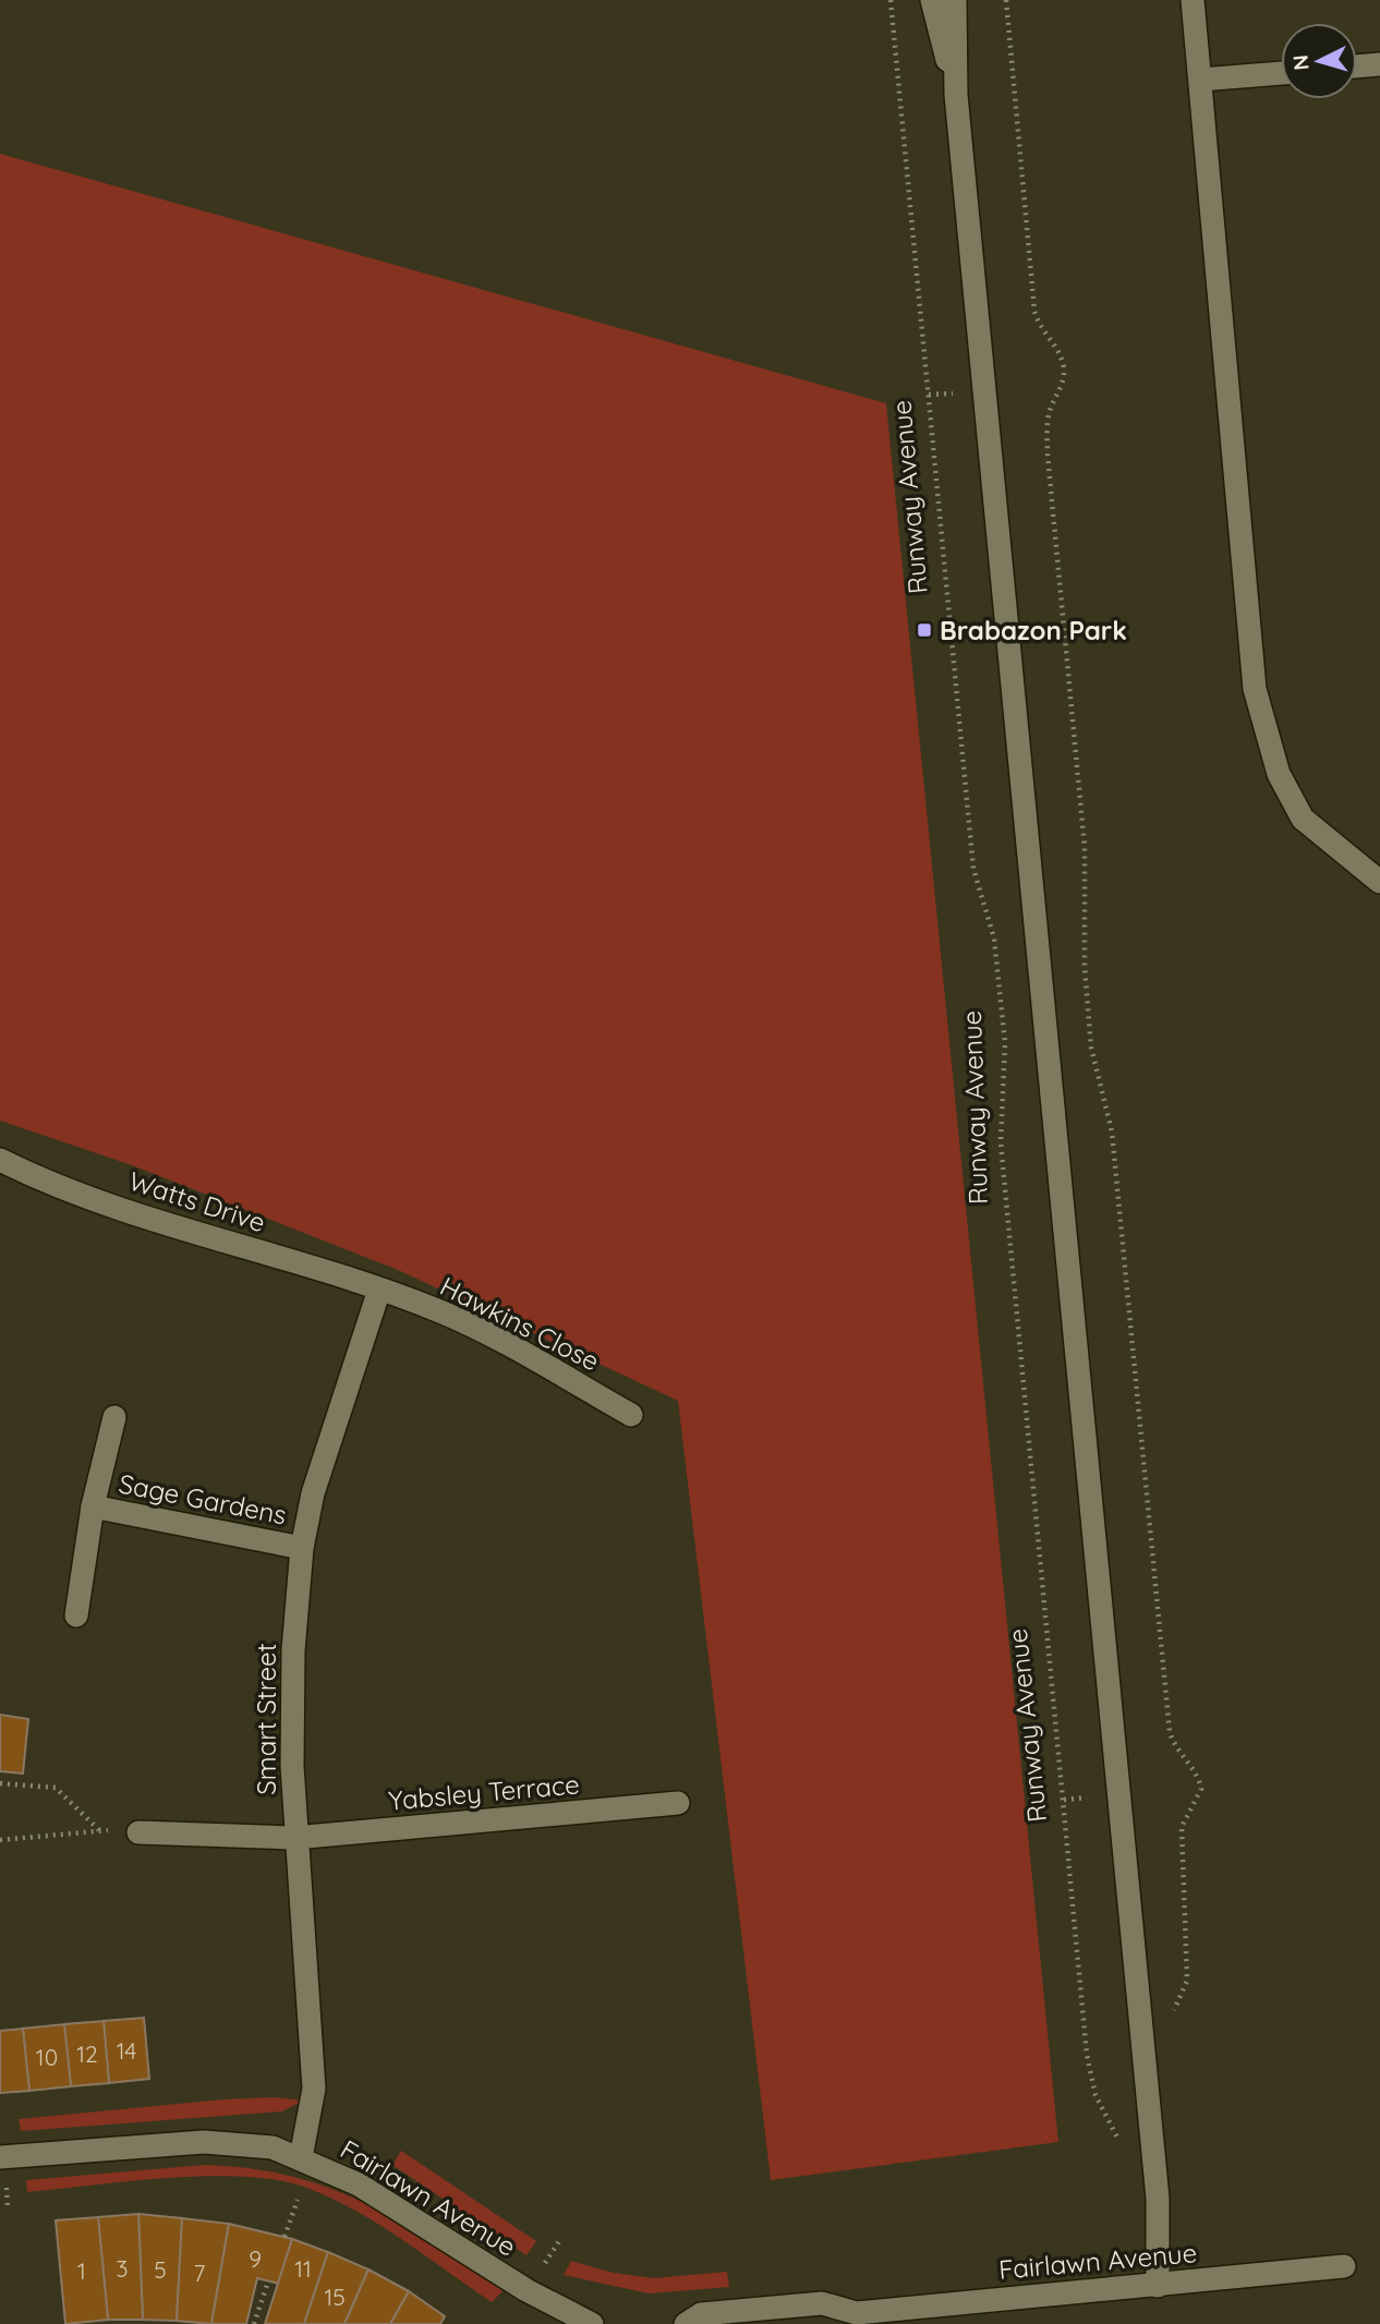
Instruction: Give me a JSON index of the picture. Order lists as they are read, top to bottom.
{
  "streets": {
    "street": [
      "Watts Drive",
      "Hawkins Close",
      "Sage Gardens",
      "Smart Street",
      "Yabsley Terrace",
      "Fairlawn Avenue"
    ],
    "path": ["Runway Avenue"]
  },
  "crossings": [
    ["Watts Drive", "Hawkins Close"],
    ["Watts Drive", "Smart Street"],
    ["Hawkins Close", "Smart Street"],
    ["Sage Gardens", "Smart Street"],
    ["Smart Street", "Yabsley Terrace"],
    ["Smart Street", "Fairlawn Avenue"]
  ],
  "places": {
    "transit": ["Brabazon Park"]
  },
  "house_numbers": [
    "14",
    "12",
    "10",
    "9",
    "3",
    "11",
    "5",
    "1",
    "7",
    "15"
  ],
  "north": "left"
}
